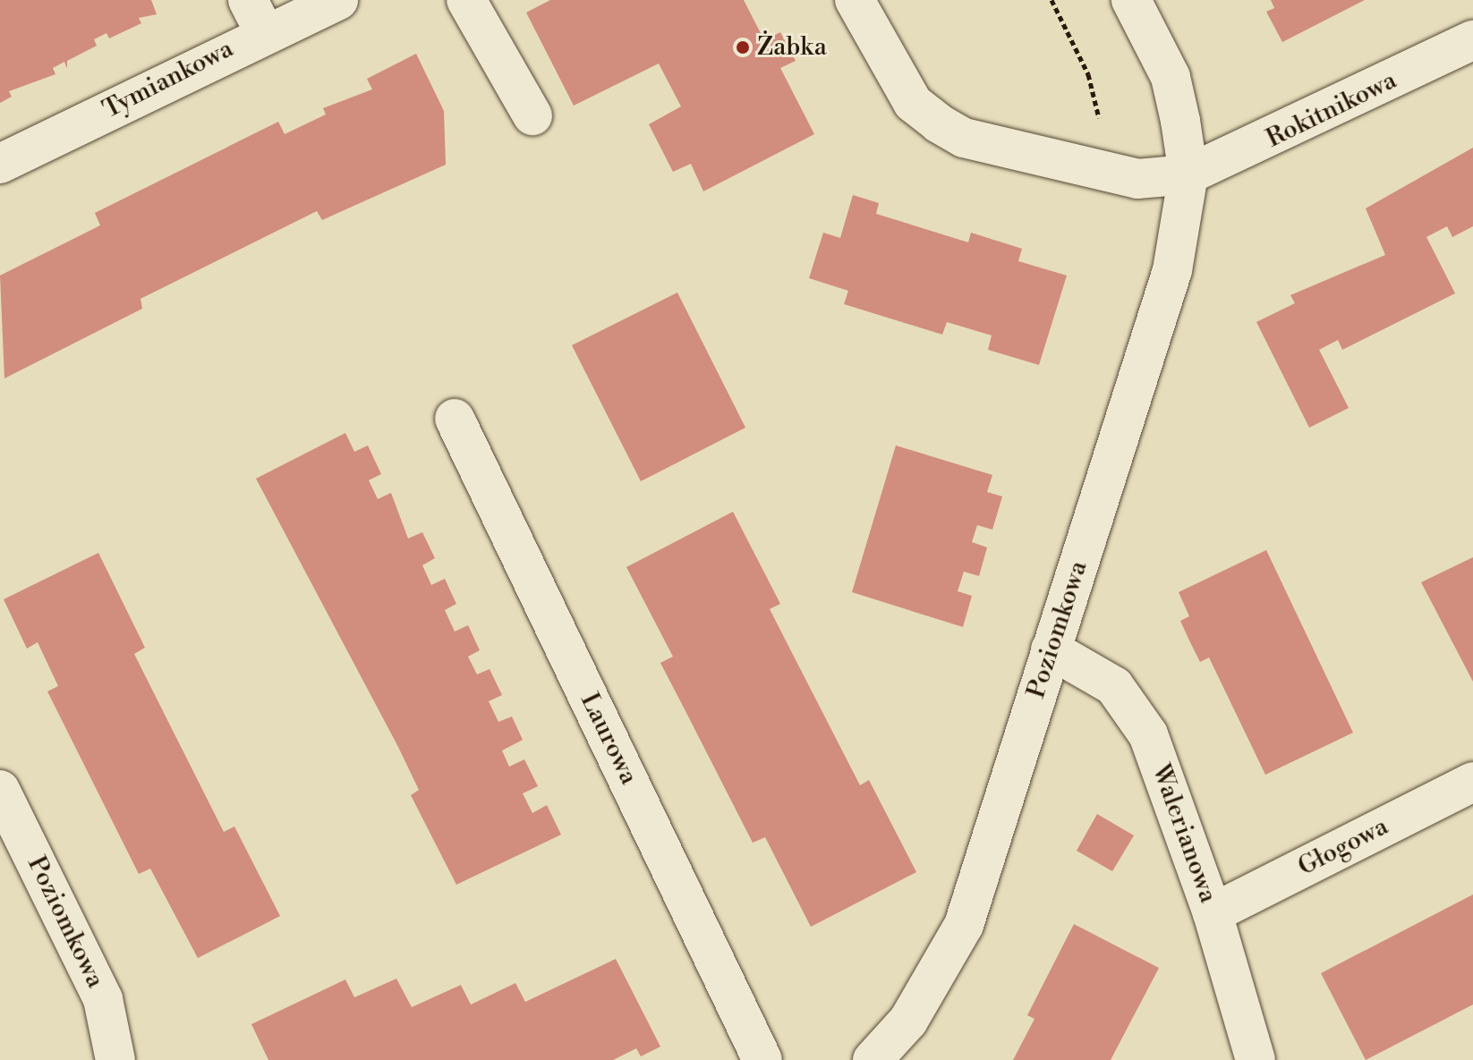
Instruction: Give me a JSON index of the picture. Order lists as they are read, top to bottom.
{
  "streets": {
    "street": [
      "Tymiankowa",
      "Rokitnikowa",
      "Poziomkowa",
      "Laurowa",
      "Walerianowa",
      "Głogowa"
    ]
  },
  "crossings": [
    ["Rokitnikowa", "Poziomkowa"],
    ["Poziomkowa", "Walerianowa"],
    ["Walerianowa", "Głogowa"]
  ],
  "places": ["Żabka"]
}
